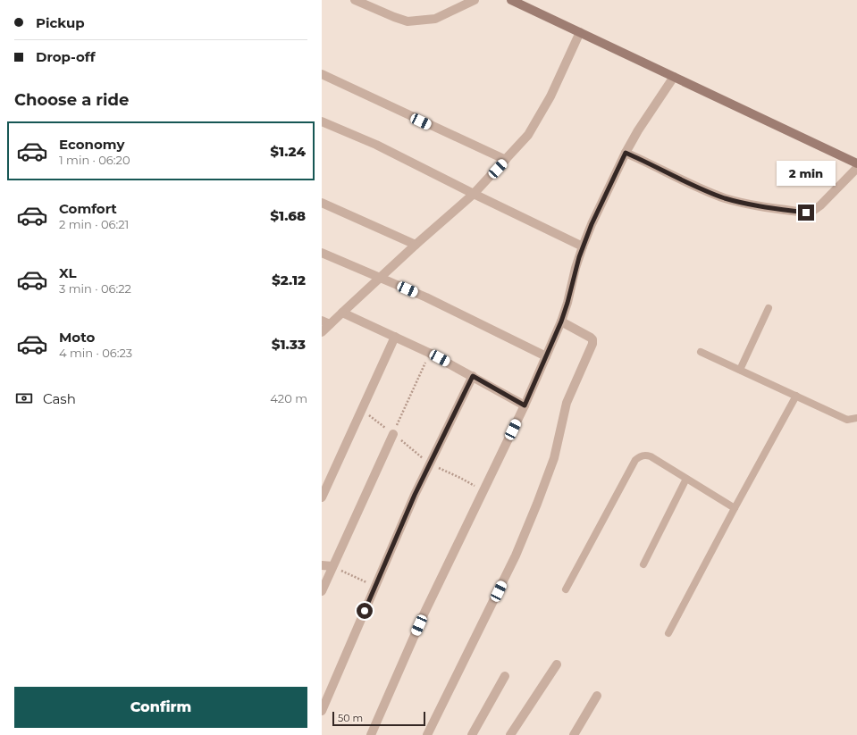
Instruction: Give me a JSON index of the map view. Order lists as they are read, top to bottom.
{
  "scale_bar": "50 m",
  "page": {
    "banner": ["Pickup", "Drop-off"],
    "heading": "Choose a ride",
    "list": [
      {
        "name": "Economy",
        "note": "1 min · 06:20",
        "value": "$1.24"
      },
      {
        "name": "Comfort",
        "note": "2 min · 06:21",
        "value": "$1.68"
      },
      {
        "name": "XL",
        "note": "3 min · 06:22",
        "value": "$2.12"
      },
      {
        "name": "Moto",
        "note": "4 min · 06:23",
        "value": "$1.33"
      }
    ],
    "bubble": "2 min",
    "pay": ["Cash", "420 m"],
    "buttons": "Confirm",
    "scale": "50 m"
  }
}
